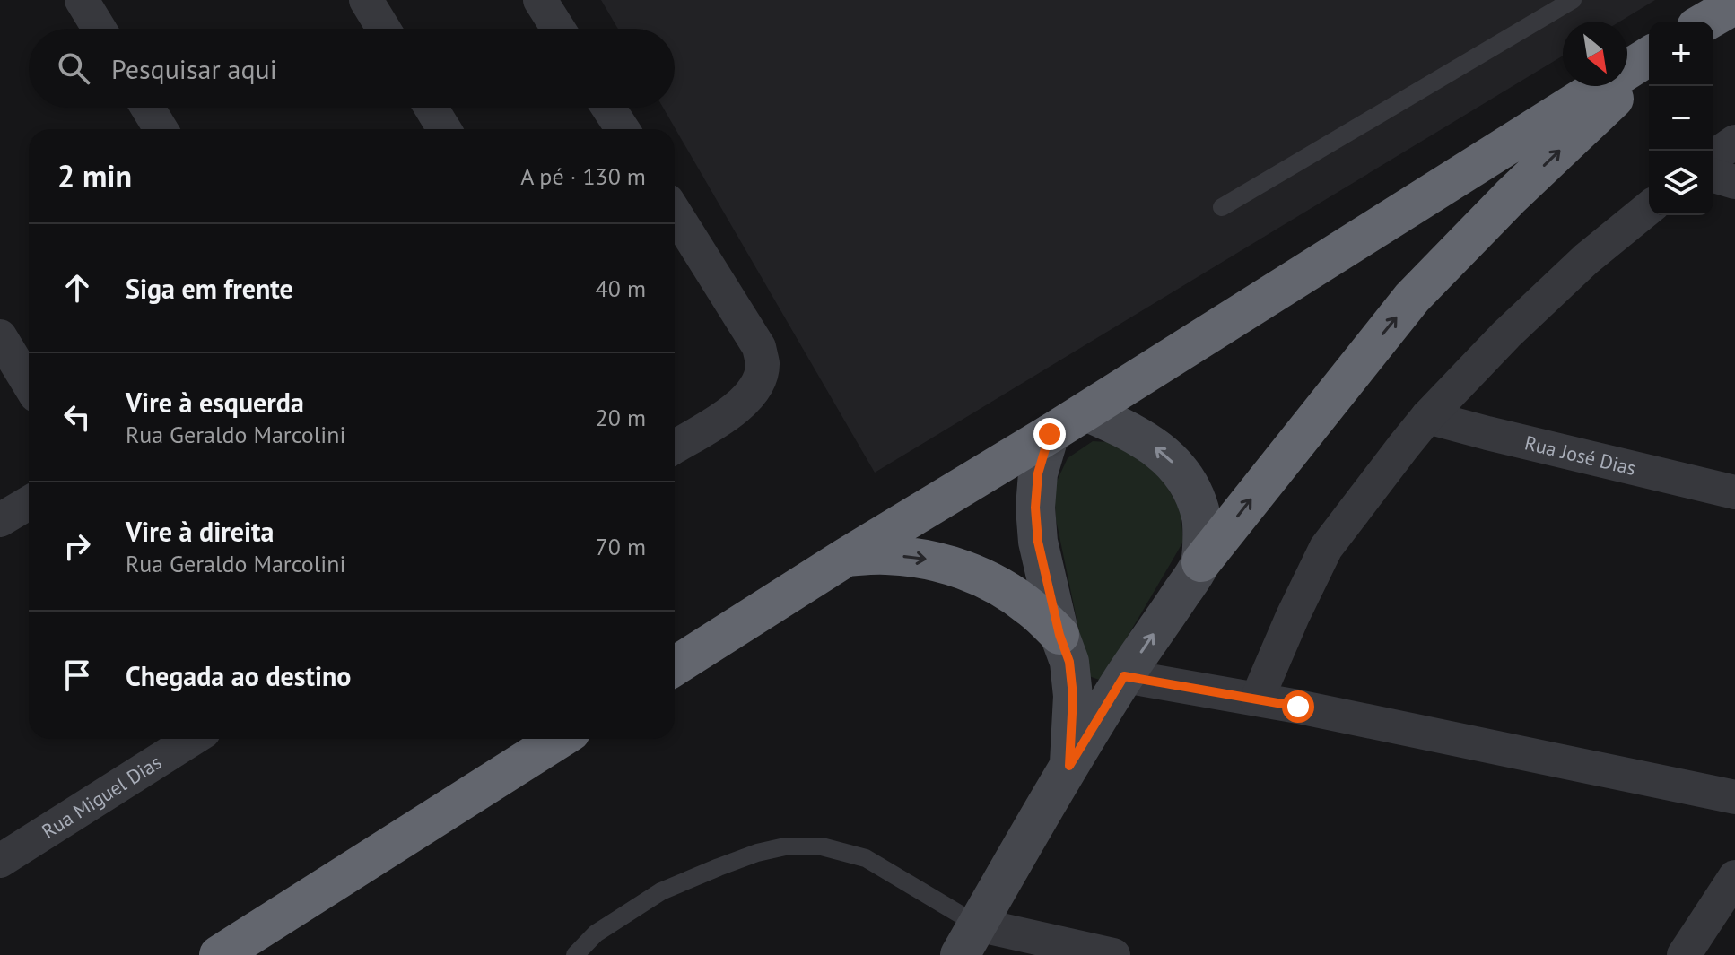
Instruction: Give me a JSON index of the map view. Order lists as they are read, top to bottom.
{
  "streets": {
    "street": ["Rua José Dias", "Rua Miguel Dias"]
  },
  "north": "bottom right",
  "page": {
    "map_buttons": ["+", "−"],
    "search": "Pesquisar aqui",
    "heading": ["2 min", "A pé · 130 m"],
    "list": [
      ["Siga em frente", "40 m"],
      ["Vire à esquerda", "Rua Geraldo Marcolini", "20 m"],
      ["Vire à direita", "Rua Geraldo Marcolini", "70 m"],
      "Chegada ao destino"
    ]
  }
}
